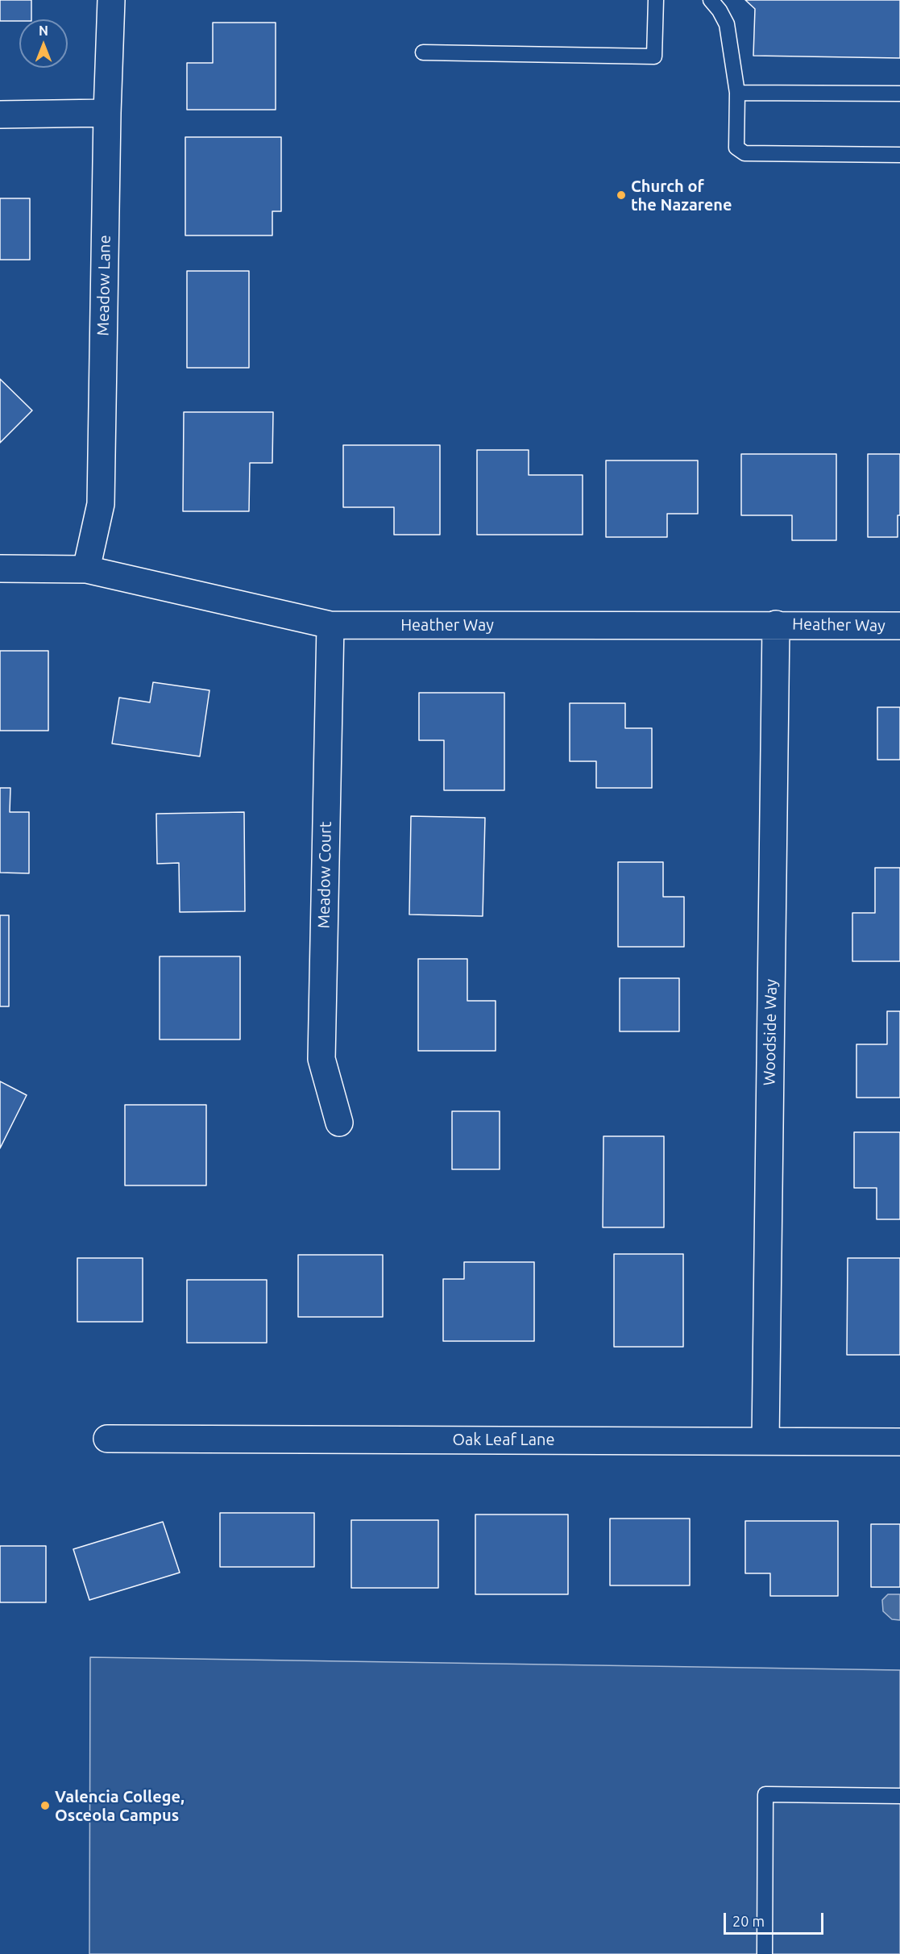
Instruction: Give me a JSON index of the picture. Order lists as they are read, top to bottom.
{
  "streets": {
    "street": [
      "Meadow Lane",
      "Heather Way",
      "Meadow Court",
      "Woodside Way",
      "Oak Leaf Lane"
    ]
  },
  "crossings": [
    ["Meadow Lane", "Heather Way"],
    ["Heather Way", "Meadow Court"],
    ["Heather Way", "Woodside Way"],
    ["Woodside Way", "Oak Leaf Lane"]
  ],
  "places": ["Church of the Nazarene", "Valencia College, Osceola Campus"],
  "scale_bar": "20 m",
  "north": "top"
}
